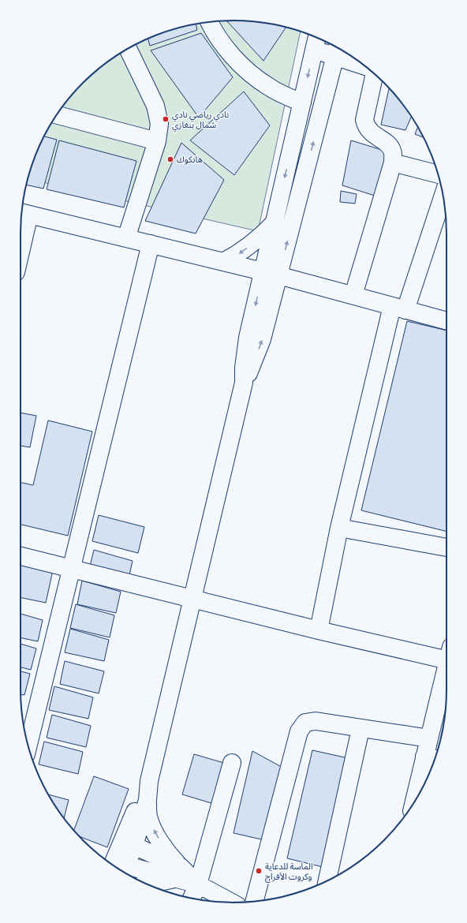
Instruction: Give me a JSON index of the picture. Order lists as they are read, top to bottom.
{
  "places": ["نادي رياضي نادي شمال بنغازي", "هانكوك", "الماسة للدعاية وكروت الأفراح"]
}
